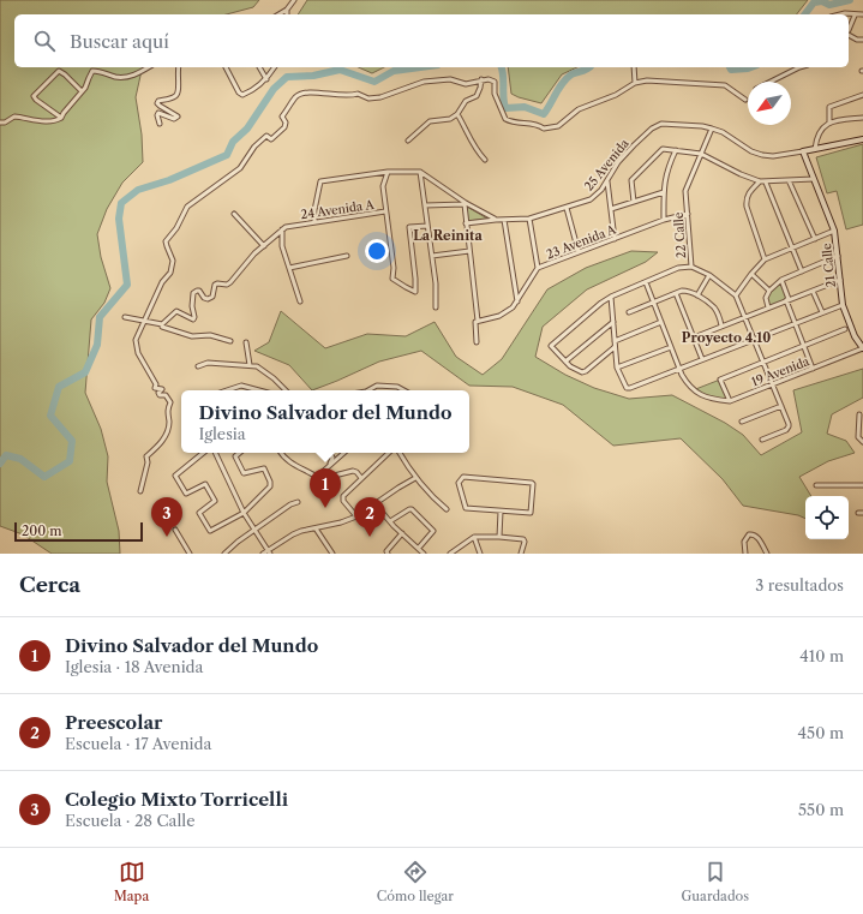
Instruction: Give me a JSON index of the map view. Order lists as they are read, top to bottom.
{
  "streets": {
    "street": [
      "25 Avenida",
      "24 Avenida A",
      "22 Calle",
      "23 Avenida A",
      "21 Calle",
      "19 Avenida"
    ]
  },
  "crossings": [
    ["25 Avenida", "22 Calle"],
    ["25 Avenida", "21 Calle"],
    ["22 Calle", "23 Avenida A"],
    ["21 Calle", "19 Avenida"]
  ],
  "districts": ["La Reinita", "Proyecto 4.10"],
  "scale_bar": "200 m",
  "north": "bottom left",
  "page": {
    "search": "Buscar aquí",
    "popup": ["Divino Salvador del Mundo", "Iglesia"],
    "pins": ["1", "2", "3"],
    "scale": "200 m",
    "heading": ["Cerca", "3 resultados"],
    "list": [
      {
        "mark": "1",
        "name": "Divino Salvador del Mundo",
        "note": "Iglesia · 18 Avenida",
        "value": "410 m"
      },
      {
        "mark": "2",
        "name": "Preescolar",
        "note": "Escuela · 17 Avenida",
        "value": "450 m"
      },
      {
        "mark": "3",
        "name": "Colegio Mixto Torricelli",
        "note": "Escuela · 28 Calle",
        "value": "550 m"
      }
    ],
    "nav": ["Mapa", "Cómo llegar", "Guardados"]
  }
}
